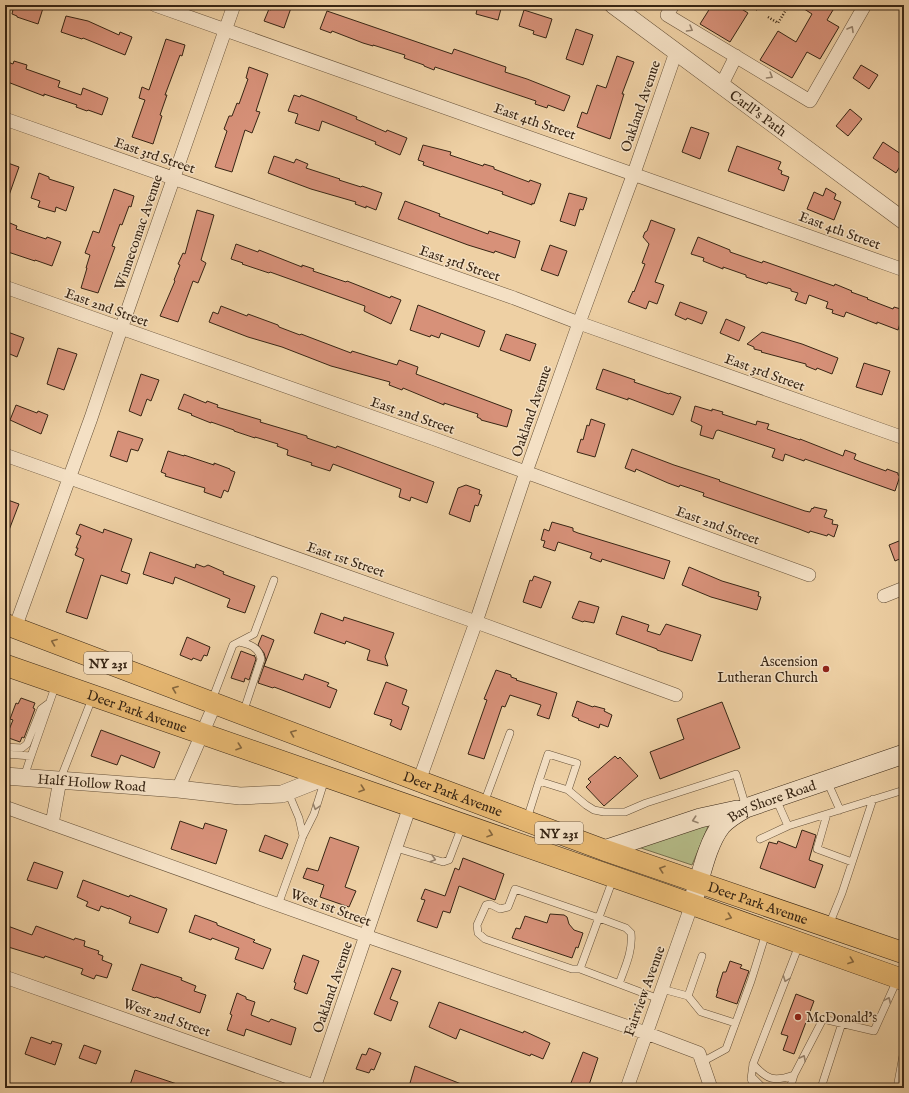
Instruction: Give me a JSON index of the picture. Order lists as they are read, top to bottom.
{
  "streets": {
    "main road": ["NY 231", "Deer Park Avenue", "Bay Shore Road"],
    "street": [
      "Oakland Avenue",
      "Carll's Path",
      "East 4th Street",
      "East 3rd Street",
      "Winnecomac Avenue",
      "East 2nd Street",
      "East 1st Street",
      "Half Hollow Road",
      "West 1st Street",
      "Fairview Avenue",
      "West 2nd Street"
    ]
  },
  "crossings": [
    ["Oakland Avenue", "Carll's Path"],
    ["Oakland Avenue", "East 4th Street"],
    ["Oakland Avenue", "East 3rd Street"],
    ["Oakland Avenue", "East 2nd Street"],
    ["Oakland Avenue", "East 1st Street"],
    ["Oakland Avenue", "Deer Park Avenue"],
    ["Oakland Avenue", "West 1st Street"],
    ["Oakland Avenue", "West 2nd Street"],
    ["East 4th Street", "Winnecomac Avenue"],
    ["East 3rd Street", "Winnecomac Avenue"],
    ["Winnecomac Avenue", "East 2nd Street"],
    ["Winnecomac Avenue", "East 1st Street"],
    ["Winnecomac Avenue", "Deer Park Avenue"],
    ["Deer Park Avenue", "Half Hollow Road"],
    ["Deer Park Avenue", "Bay Shore Road"],
    ["Deer Park Avenue", "Fairview Avenue"],
    ["Bay Shore Road", "Fairview Avenue"],
    ["West 1st Street", "Fairview Avenue"]
  ],
  "places": ["Ascension Lutheran Church", "McDonald's"]
}
